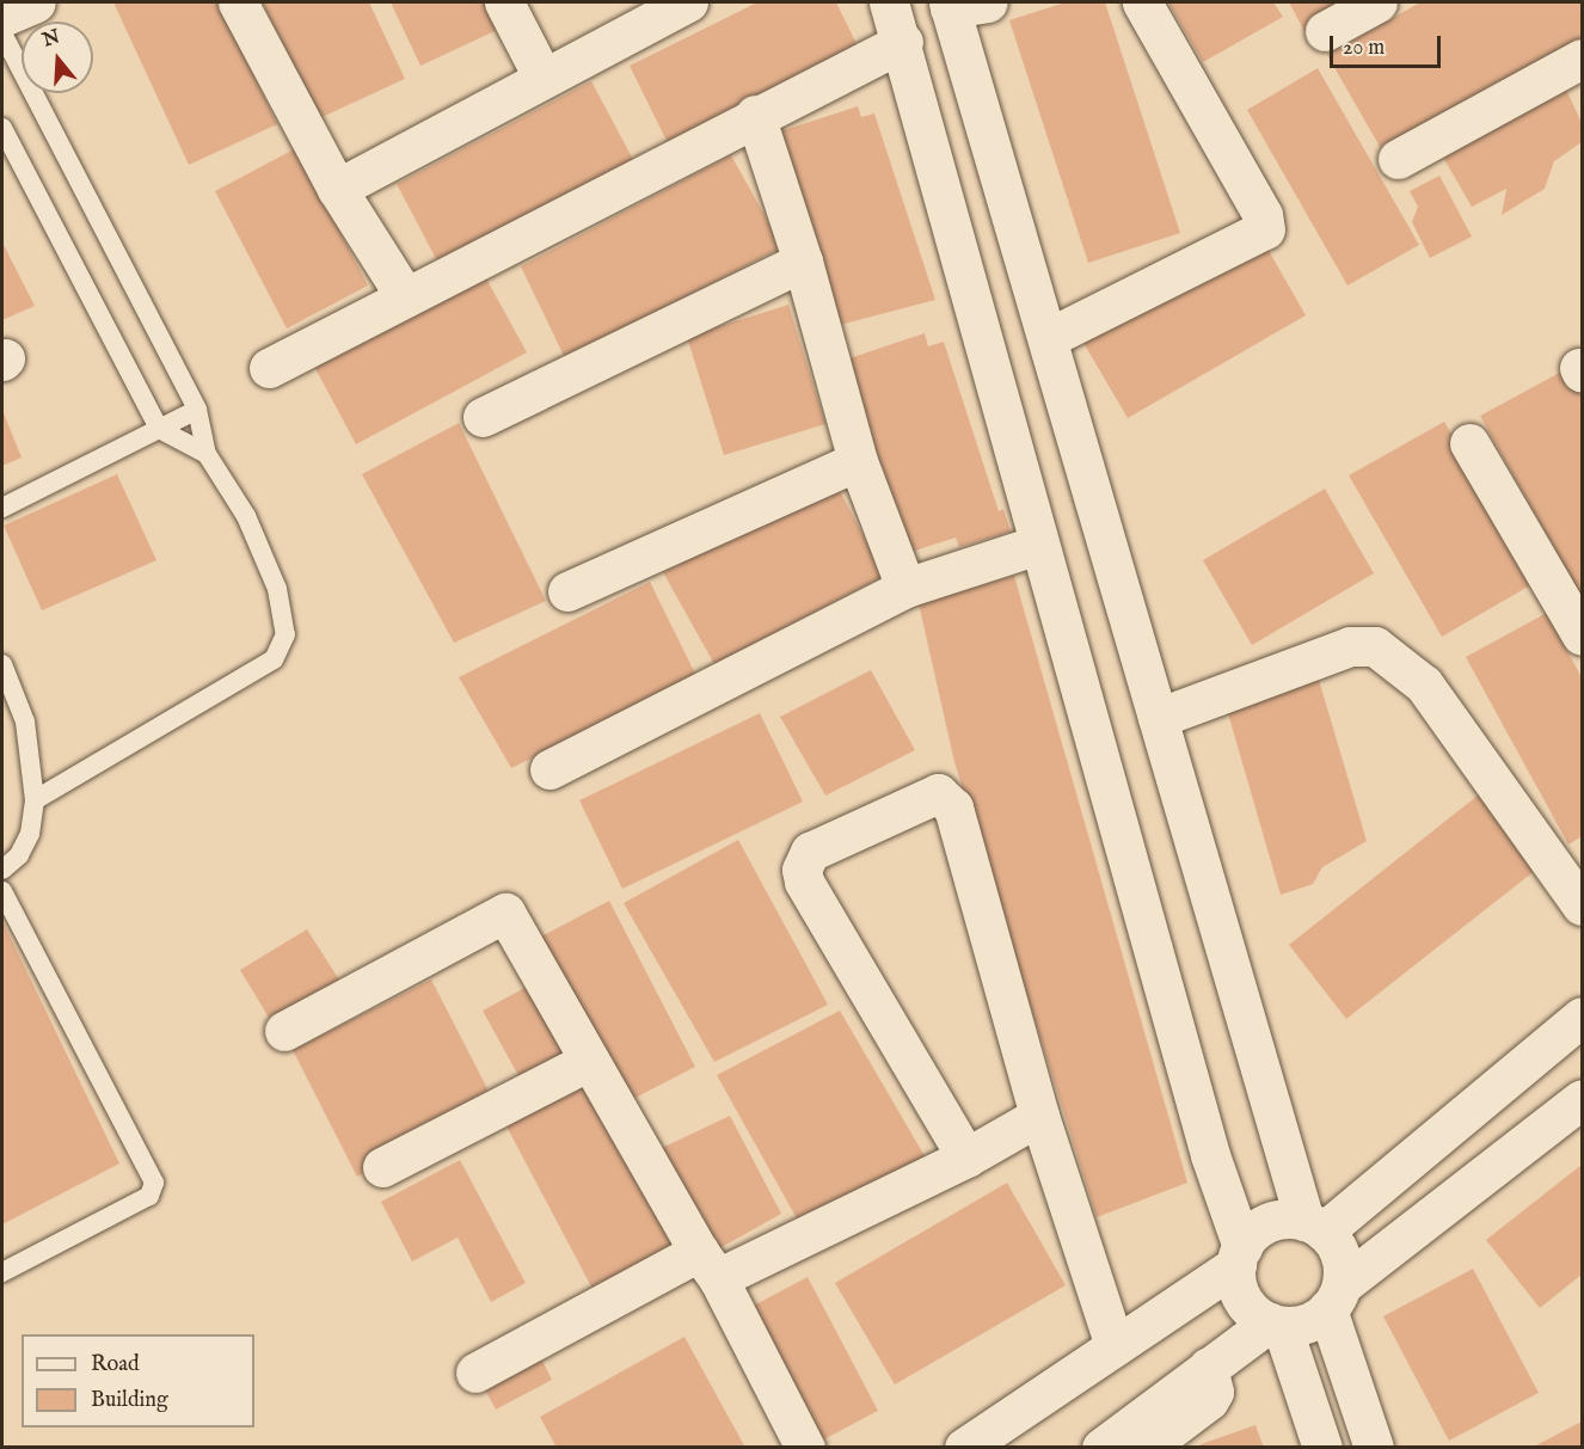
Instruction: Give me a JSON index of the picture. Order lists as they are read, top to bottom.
{
  "legend": ["Road", "Building"],
  "scale_bar": "20 m",
  "north": "top"
}
